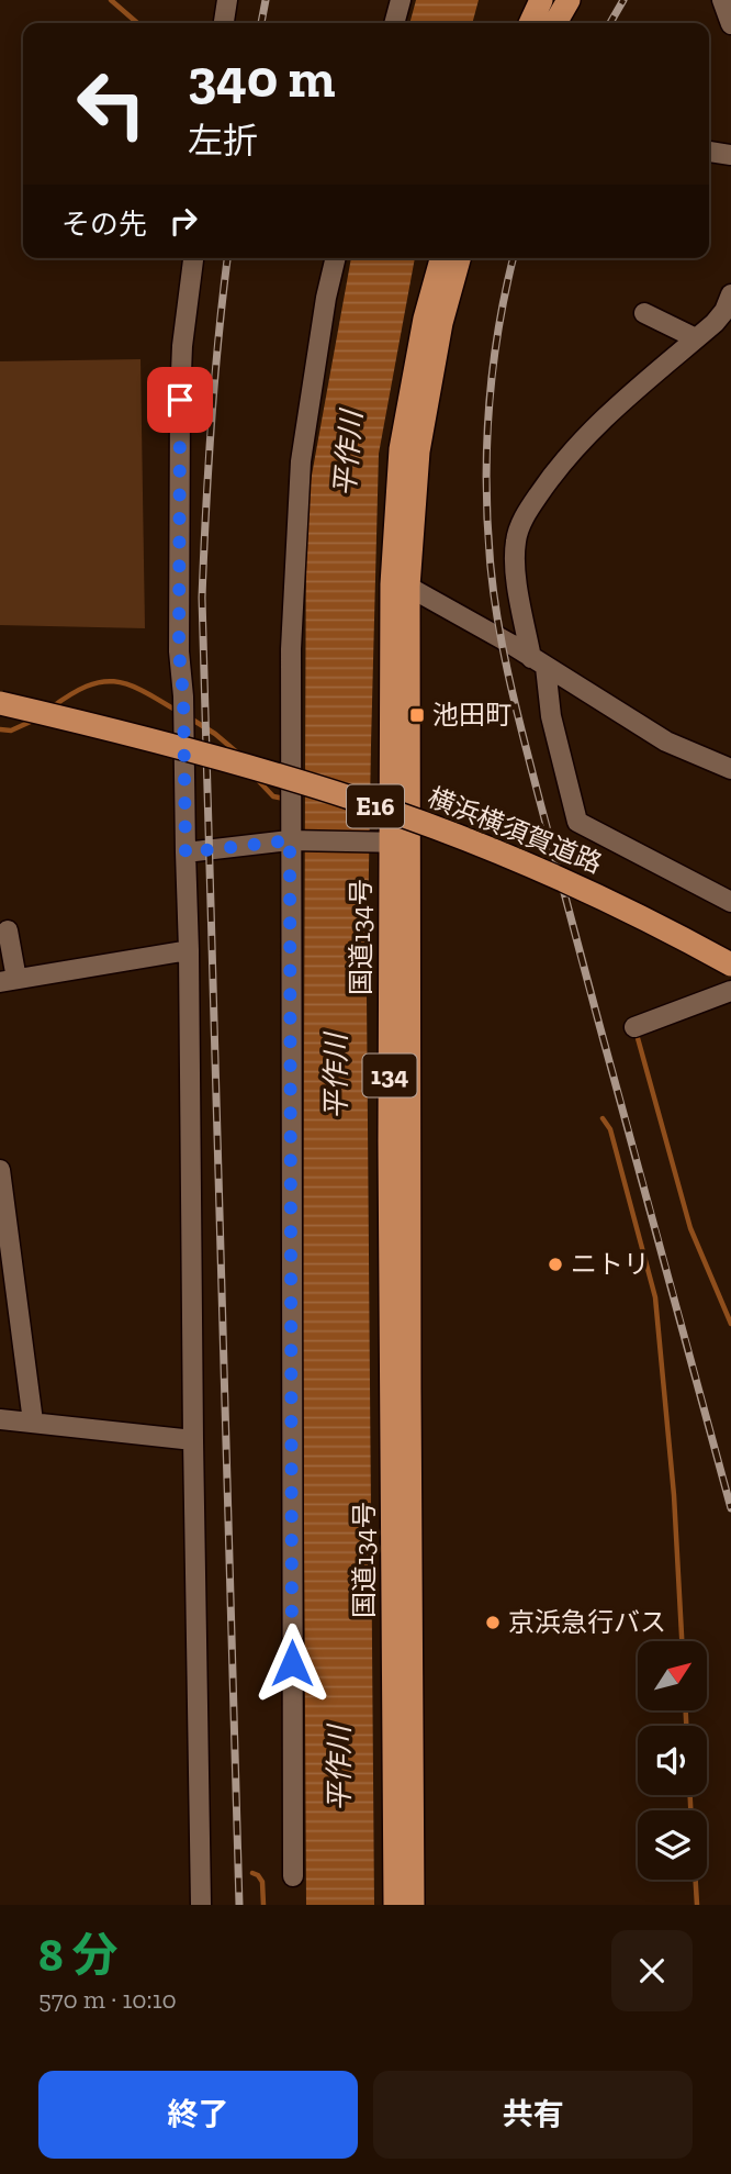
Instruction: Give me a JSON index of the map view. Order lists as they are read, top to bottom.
{
  "streets": {
    "highway": [
      "E16",
      "横浜横須賀道路",
      "国道134号",
      "134"
    ]
  },
  "water": ["平作川"],
  "places": {
    "transit": ["池田町"],
    "other": ["ニトリ", "京浜急行バス"]
  },
  "north": "top right",
  "page": {
    "turn": ["340 m", "左折"],
    "then": "その先",
    "heading": ["8 分", "570 m · 10:10"],
    "buttons": ["終了", "共有"]
  }
}
